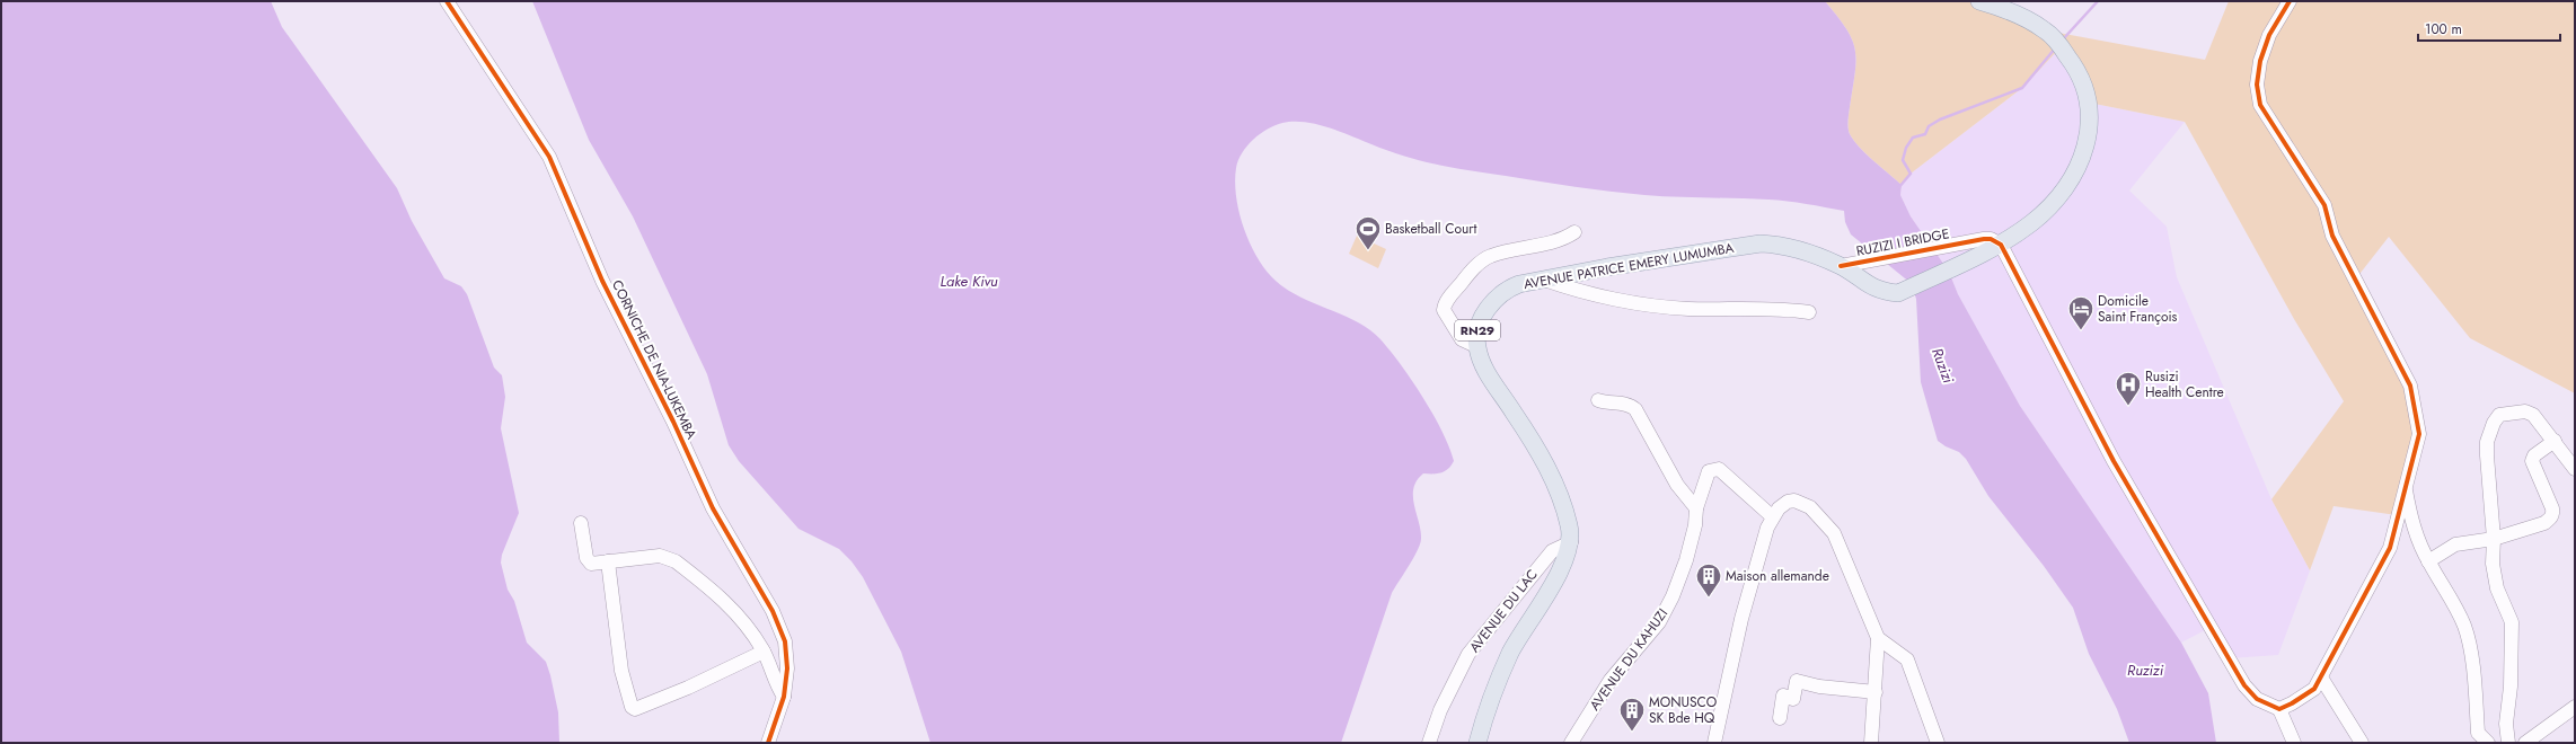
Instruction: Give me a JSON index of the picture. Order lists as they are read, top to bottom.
{
  "streets": {
    "main road": ["AVENUE PATRICE EMERY LUMUMBA", "RN29"],
    "street": [
      "RUZIZI I BRIDGE",
      "CORNICHE DE NIA-LUKEMBA",
      "AVENUE DU LAC",
      "AVENUE DU KAHUZI"
    ]
  },
  "crossings": [
    ["RUZIZI I BRIDGE", "AVENUE PATRICE EMERY LUMUMBA"],
    ["AVENUE PATRICE EMERY LUMUMBA", "AVENUE DU LAC"]
  ],
  "water": ["Lake Kivu", "Ruzizi"],
  "places": {
    "sports": ["Basketball Court"],
    "hotel": ["Domicile Saint François"],
    "hospital": ["Rusizi Health Centre"],
    "building": ["Maison allemande", "MONUSCO SK Bde HQ"]
  },
  "scale_bar": "100 m"
}
